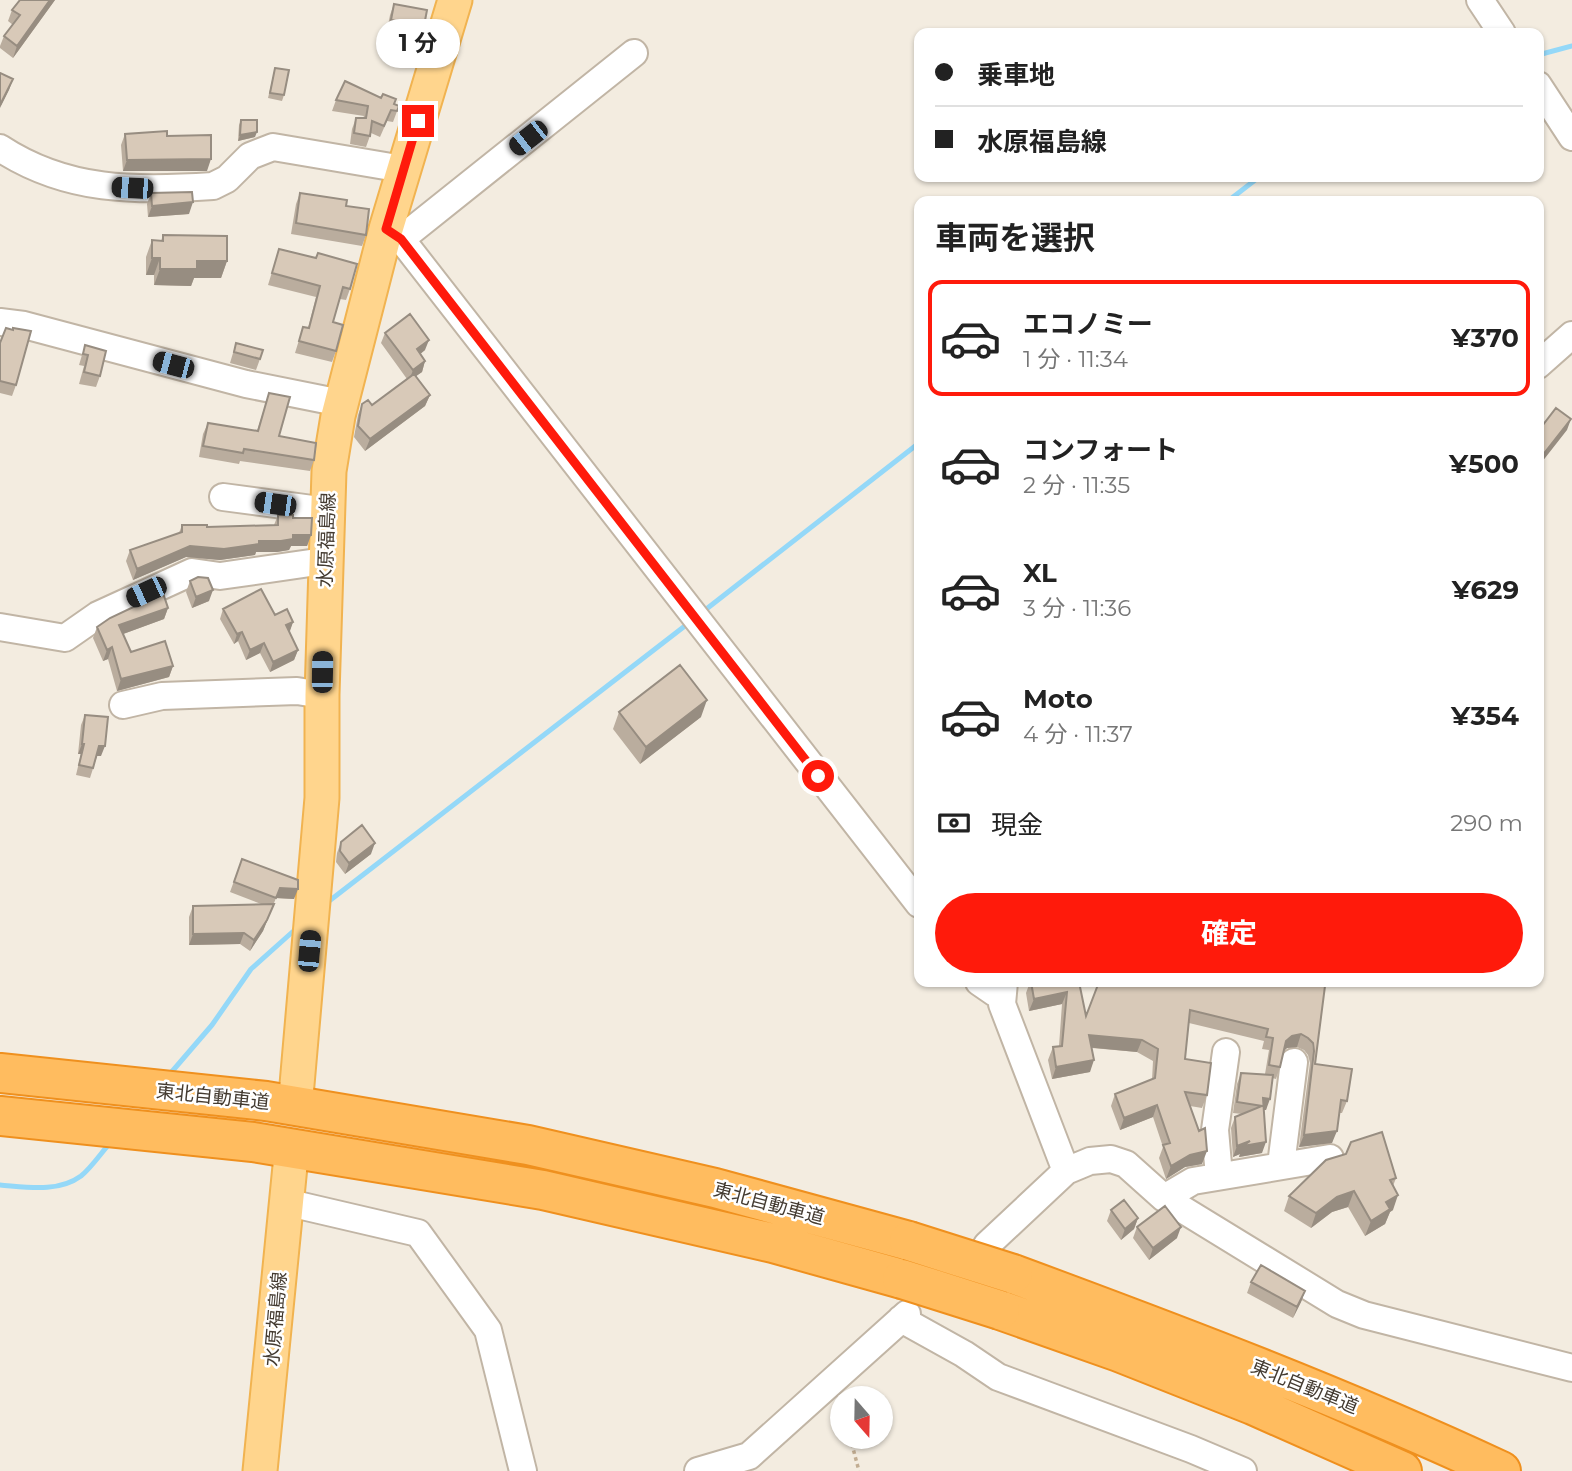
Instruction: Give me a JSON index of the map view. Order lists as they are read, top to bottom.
{
  "streets": {
    "highway": ["東北自動車道"],
    "main road": ["水原福島線"]
  },
  "crossings": [
    ["水原福島線", "東北自動車道"]
  ],
  "north": "bottom",
  "page": {
    "bubble": "1 分",
    "banner": ["乗車地", "水原福島線"],
    "heading": "車両を選択",
    "list": [
      {
        "name": "エコノミー",
        "note": "1 分 · 11:34",
        "value": "¥370"
      },
      {
        "name": "コンフォート",
        "note": "2 分 · 11:35",
        "value": "¥500"
      },
      {
        "name": "XL",
        "note": "3 分 · 11:36",
        "value": "¥629"
      },
      {
        "name": "Moto",
        "note": "4 分 · 11:37",
        "value": "¥354"
      }
    ],
    "pay": ["現金", "290 m"],
    "buttons": "確定"
  }
}
